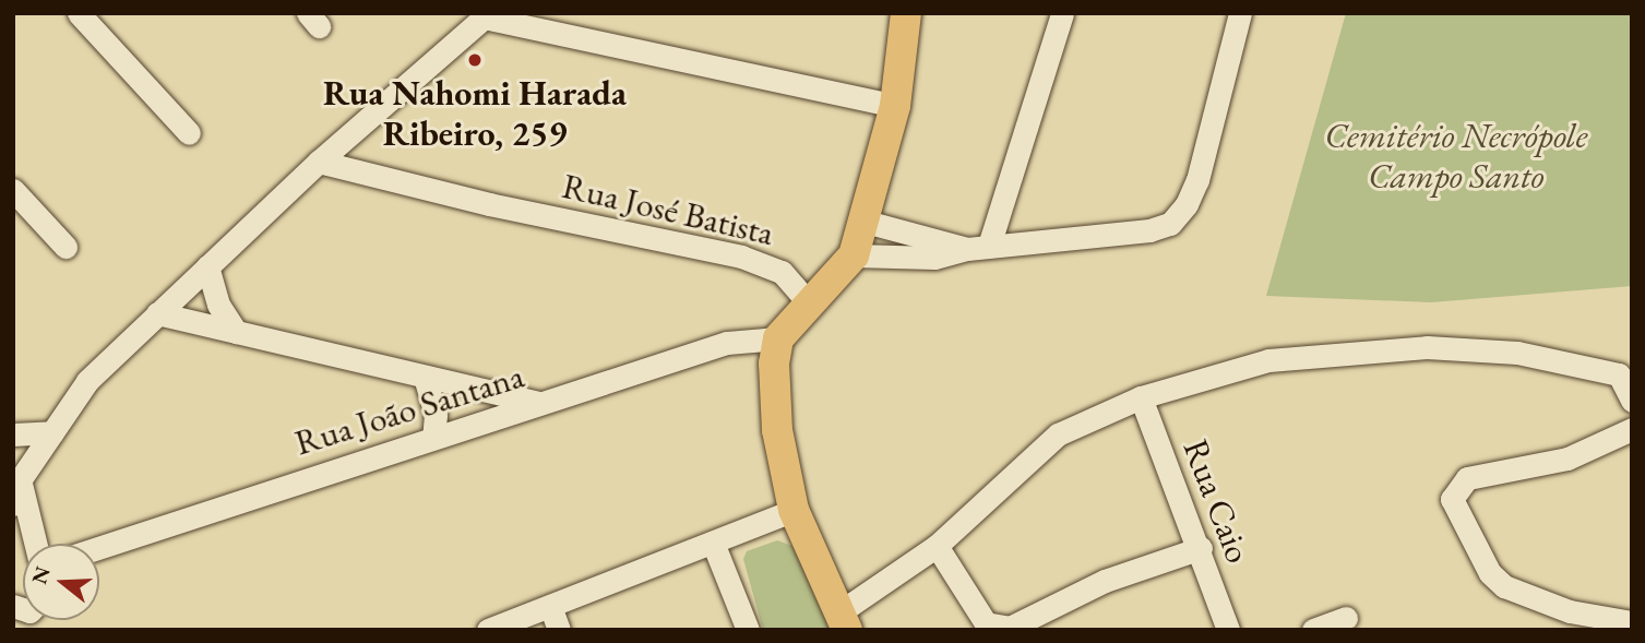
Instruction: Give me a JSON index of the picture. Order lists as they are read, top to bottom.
{
  "streets": {
    "street": ["Rua José Batista", "Rua João Santana", "Rua Caio"]
  },
  "parks": ["Cemitério Necrópole Campo Santo"],
  "places": ["Rua Nahomi Harada Ribeiro, 259"],
  "north": "left"
}
